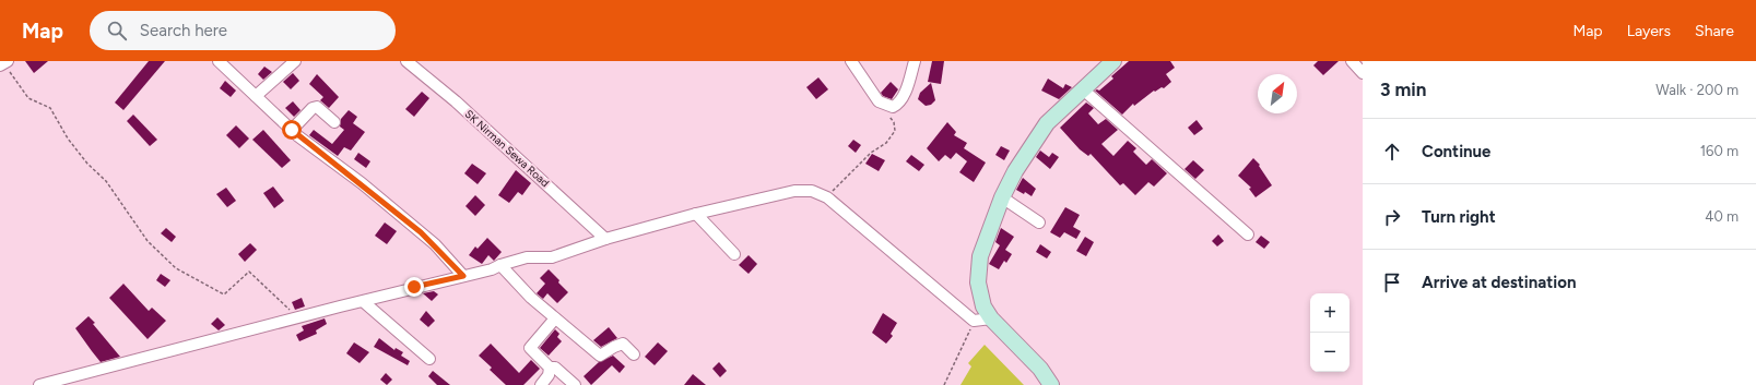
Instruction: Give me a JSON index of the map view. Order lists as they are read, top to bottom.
{
  "streets": {
    "street": ["SK Nirman Sewa Road"]
  },
  "north": "top right",
  "page": {
    "header": "Map",
    "search": "Search here",
    "nav": ["Map", "Layers", "Share"],
    "heading": ["3 min", "Walk · 200 m"],
    "list": [
      ["Continue", "160 m"],
      ["Turn right", "40 m"],
      "Arrive at destination"
    ],
    "map_buttons": ["+", "−"]
  }
}
